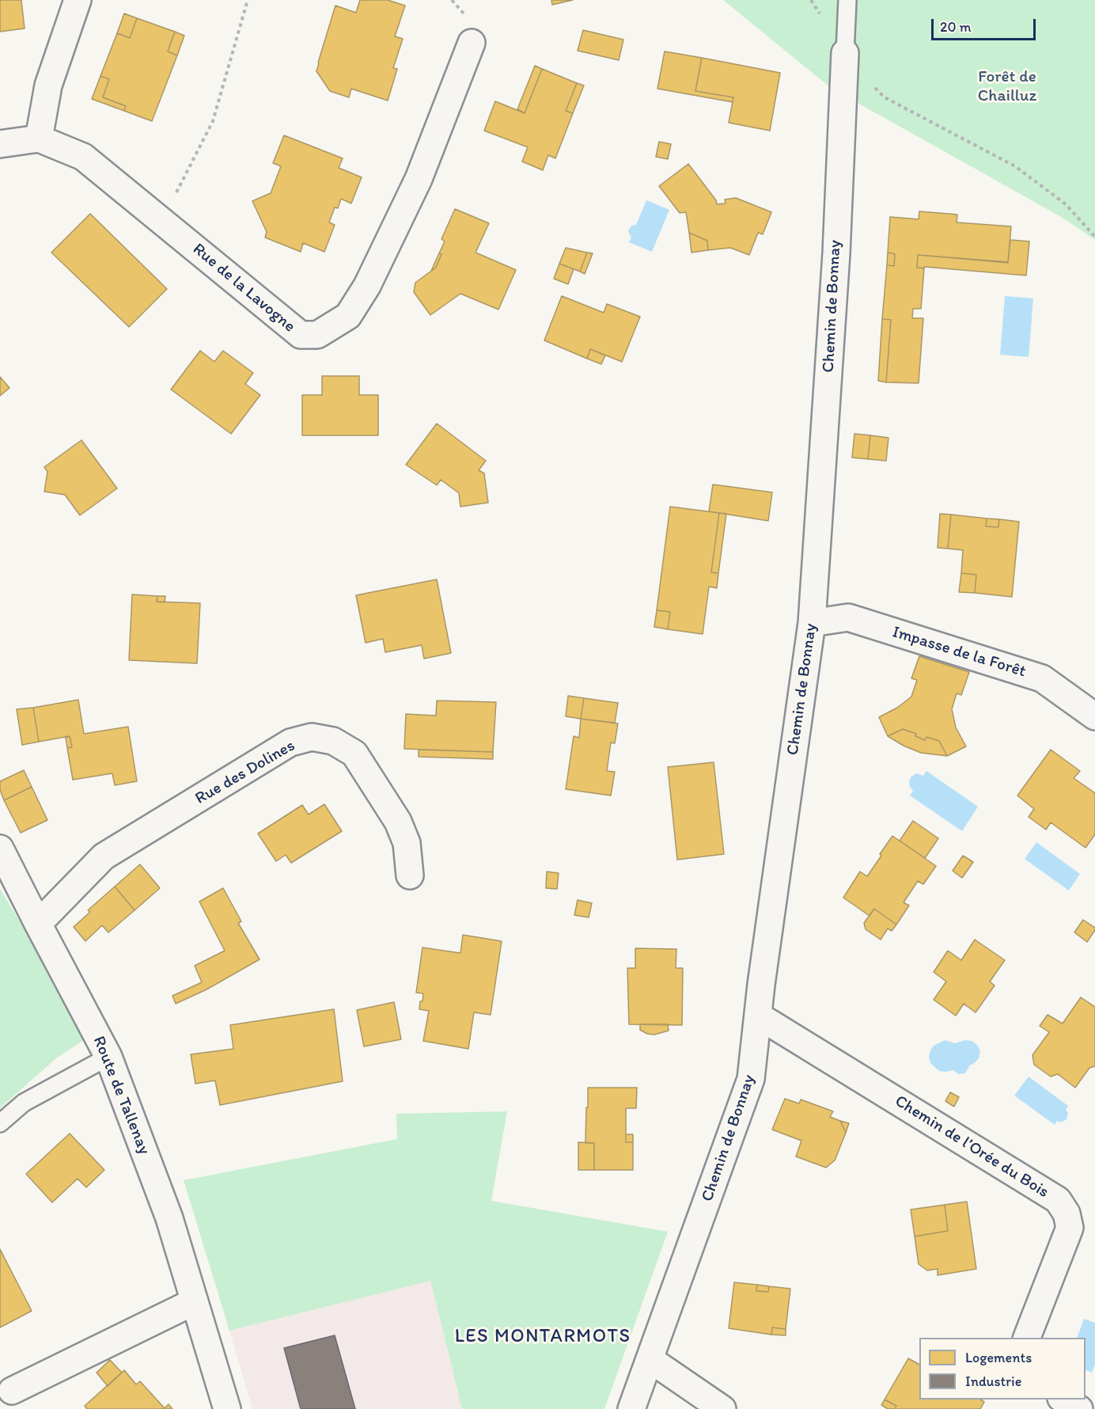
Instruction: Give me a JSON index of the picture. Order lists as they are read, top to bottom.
{
  "streets": {
    "street": [
      "Rue de la Lavogne",
      "Chemin de Bonnay",
      "Impasse de la Forêt",
      "Rue des Dolines",
      "Route de Tallenay",
      "Chemin de l’Orée du Bois"
    ]
  },
  "crossings": [
    ["Chemin de Bonnay", "Impasse de la Forêt"],
    ["Chemin de Bonnay", "Chemin de l’Orée du Bois"],
    ["Rue des Dolines", "Route de Tallenay"]
  ],
  "districts": ["LES MONTARMOTS"],
  "parks": ["Forêt de Chailluz"],
  "legend": ["Logements", "Industrie"],
  "scale_bar": "20 m"
}
